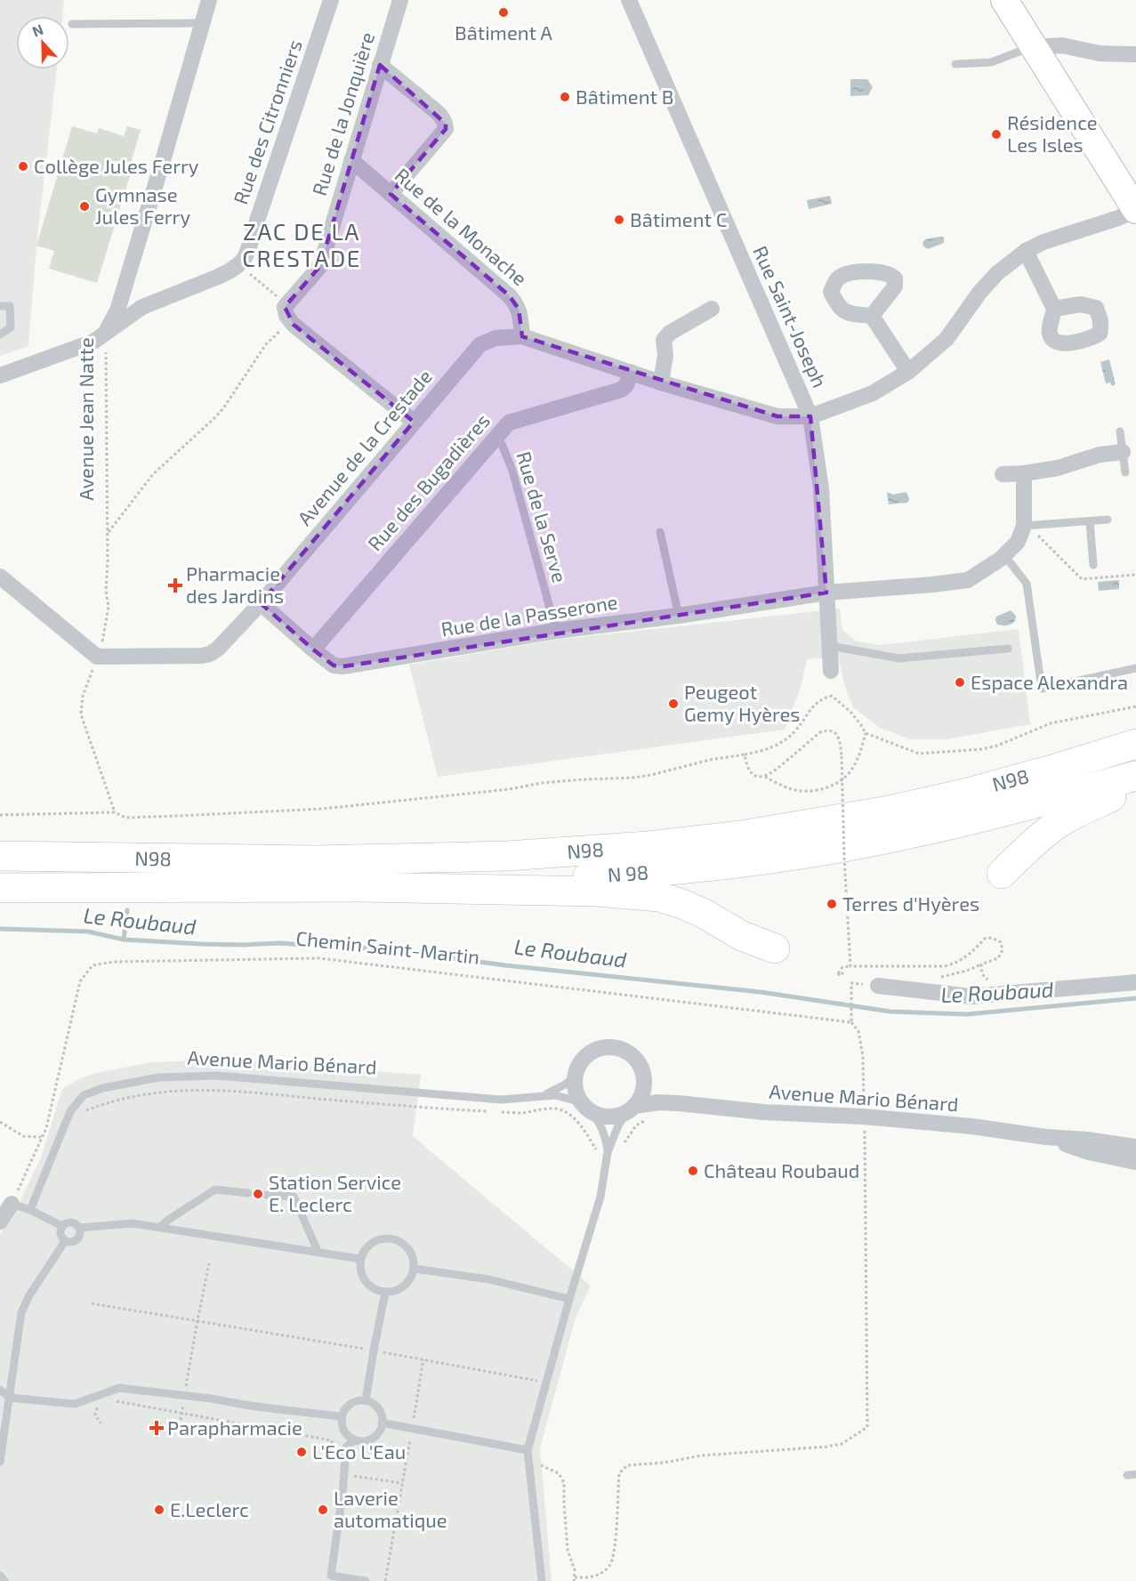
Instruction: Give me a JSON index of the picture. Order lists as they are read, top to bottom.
{
  "streets": {
    "highway": ["N98", "N 98"],
    "street": [
      "Rue de la Jonquière",
      "Rue des Citronniers",
      "Rue de la Monache",
      "Rue Saint-Joseph",
      "Avenue Jean Natte",
      "Avenue de la Crestade",
      "Rue des Bugadières",
      "Rue de la Passerone",
      "Avenue Mario Bénard"
    ],
    "lane": ["Rue de la Serve"],
    "path": ["Chemin Saint-Martin"]
  },
  "crossings": [
    ["Rue de la Jonquière", "Rue de la Monache"],
    ["Rue de la Monache", "Avenue de la Crestade"],
    ["Rue Saint-Joseph", "Avenue de la Crestade"],
    ["Rue Saint-Joseph", "Rue de la Passerone"],
    ["Avenue Jean Natte", "Avenue de la Crestade"],
    ["Avenue de la Crestade", "Rue des Bugadières"],
    ["Avenue de la Crestade", "Rue de la Passerone"],
    ["Rue des Bugadières", "Rue de la Passerone"],
    ["Rue de la Serve", "Rue de la Passerone"]
  ],
  "districts": ["ZAC DE LA CRESTADE"],
  "water": ["Le Roubaud"],
  "places": {
    "other": [
      "Bâtiment A",
      "Bâtiment B",
      "Résidence Les Isles",
      "Collège Jules Ferry",
      "Gymnase Jules Ferry",
      "Bâtiment C",
      "Espace Alexandra",
      "Peugeot Gemy Hyères",
      "Terres d'Hyères",
      "Château Roubaud",
      "Station Service E. Leclerc",
      "L'Eco L'Eau",
      "E.Leclerc",
      "Laverie automatique"
    ],
    "health": ["Pharmacie des Jardins", "Parapharmacie"]
  },
  "north": "top"
}
